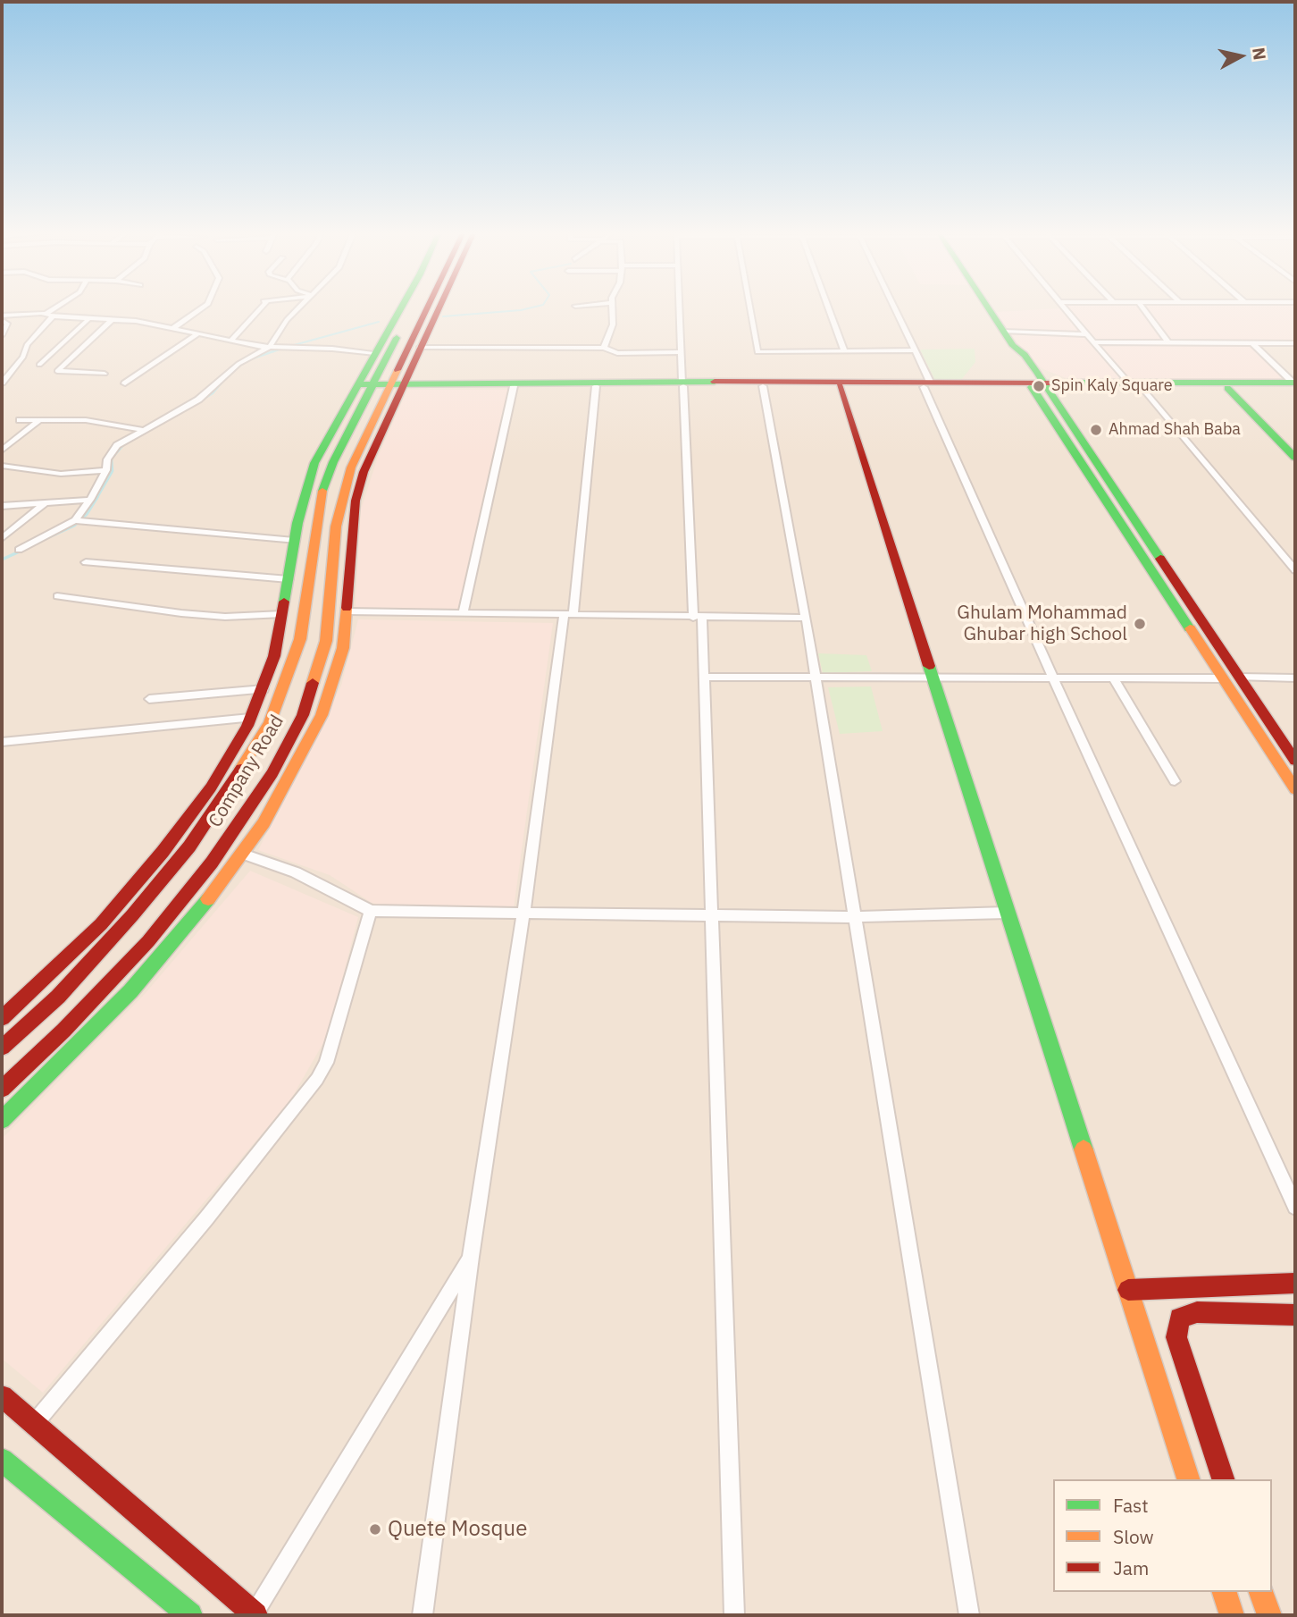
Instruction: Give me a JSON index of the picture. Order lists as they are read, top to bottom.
{
  "streets": {
    "main road": ["Company Road"]
  },
  "places": [
    "Spin Kaly Square",
    "Ahmad Shah Baba",
    "Ghulam Mohammad Ghubar high School",
    "Quete Mosque"
  ],
  "legend": ["Fast", "Slow", "Jam"],
  "north": "right"
}
